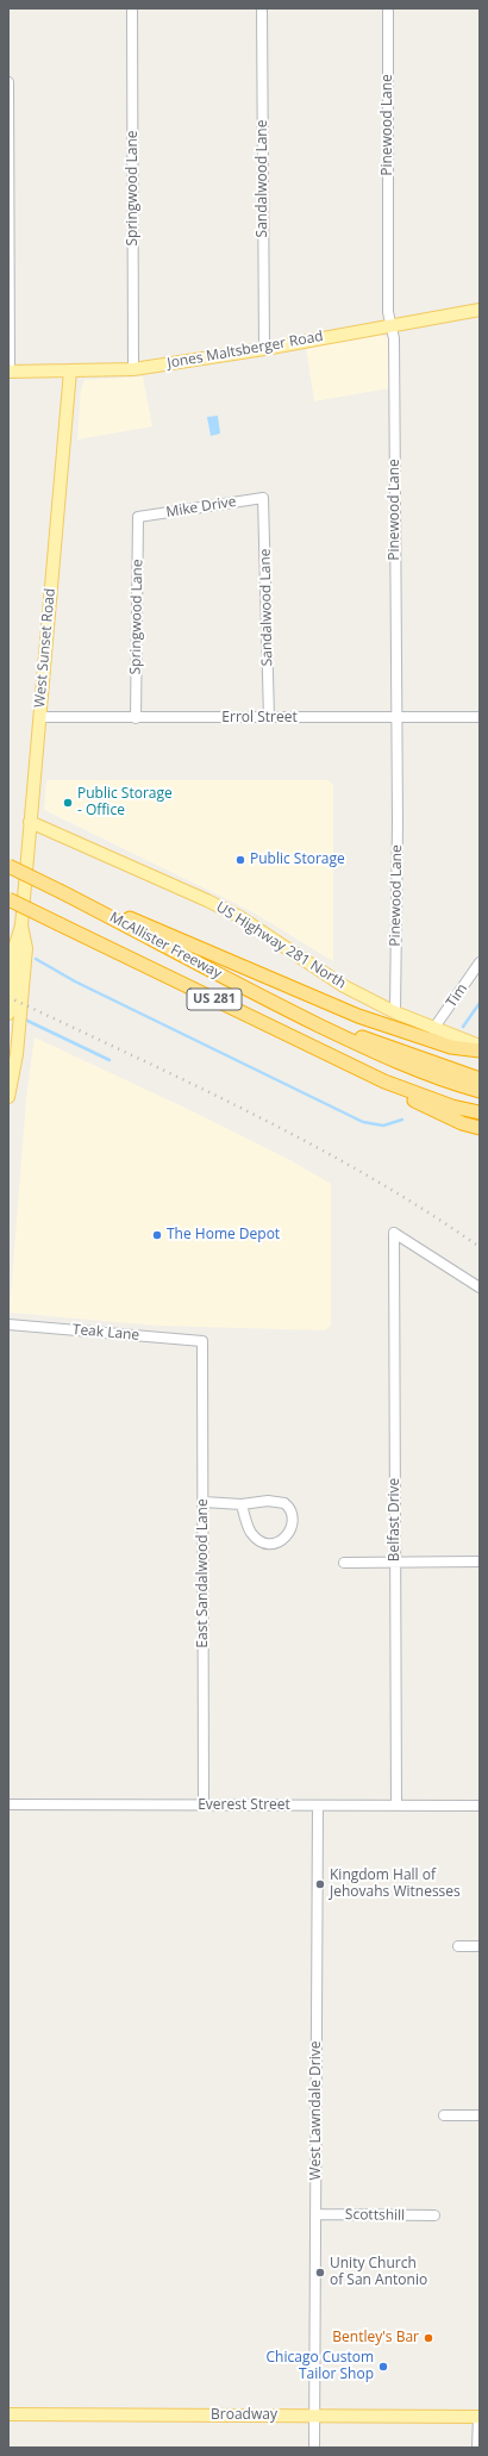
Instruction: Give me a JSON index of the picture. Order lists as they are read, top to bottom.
{
  "streets": {
    "highway": ["McAllister Freeway", "US 281"],
    "main road": [
      "Jones Maltsberger Road",
      "West Sunset Road",
      "US Highway 281 North",
      "Broadway"
    ],
    "street": [
      "Pinewood Lane",
      "Sandalwood Lane",
      "Springwood Lane",
      "Mike Drive",
      "Errol Street",
      "Tim",
      "Teak Lane",
      "Belfast Drive",
      "East Sandalwood Lane",
      "Everest Street",
      "West Lawndale Drive",
      "Scottshill"
    ]
  },
  "crossings": [
    ["Pinewood Lane", "Jones Maltsberger Road"],
    ["Pinewood Lane", "Errol Street"],
    ["Pinewood Lane", "US Highway 281 North"],
    ["Sandalwood Lane", "Jones Maltsberger Road"],
    ["Sandalwood Lane", "Mike Drive"],
    ["Sandalwood Lane", "Errol Street"],
    ["Springwood Lane", "Jones Maltsberger Road"],
    ["Springwood Lane", "Mike Drive"],
    ["Springwood Lane", "Errol Street"],
    ["Jones Maltsberger Road", "West Sunset Road"],
    ["West Sunset Road", "Errol Street"],
    ["West Sunset Road", "US Highway 281 North"],
    ["US Highway 281 North", "Tim"],
    ["Teak Lane", "East Sandalwood Lane"],
    ["Belfast Drive", "Everest Street"],
    ["East Sandalwood Lane", "Everest Street"],
    ["Everest Street", "West Lawndale Drive"],
    ["West Lawndale Drive", "Scottshill"],
    ["West Lawndale Drive", "Broadway"]
  ],
  "places": [
    "Public Storage - Office",
    "Public Storage",
    "The Home Depot",
    "Kingdom Hall of Jehovahs Witnesses",
    "Unity Church of San Antonio",
    "Bentley's Bar",
    "Chicago Custom Tailor Shop"
  ]
}
